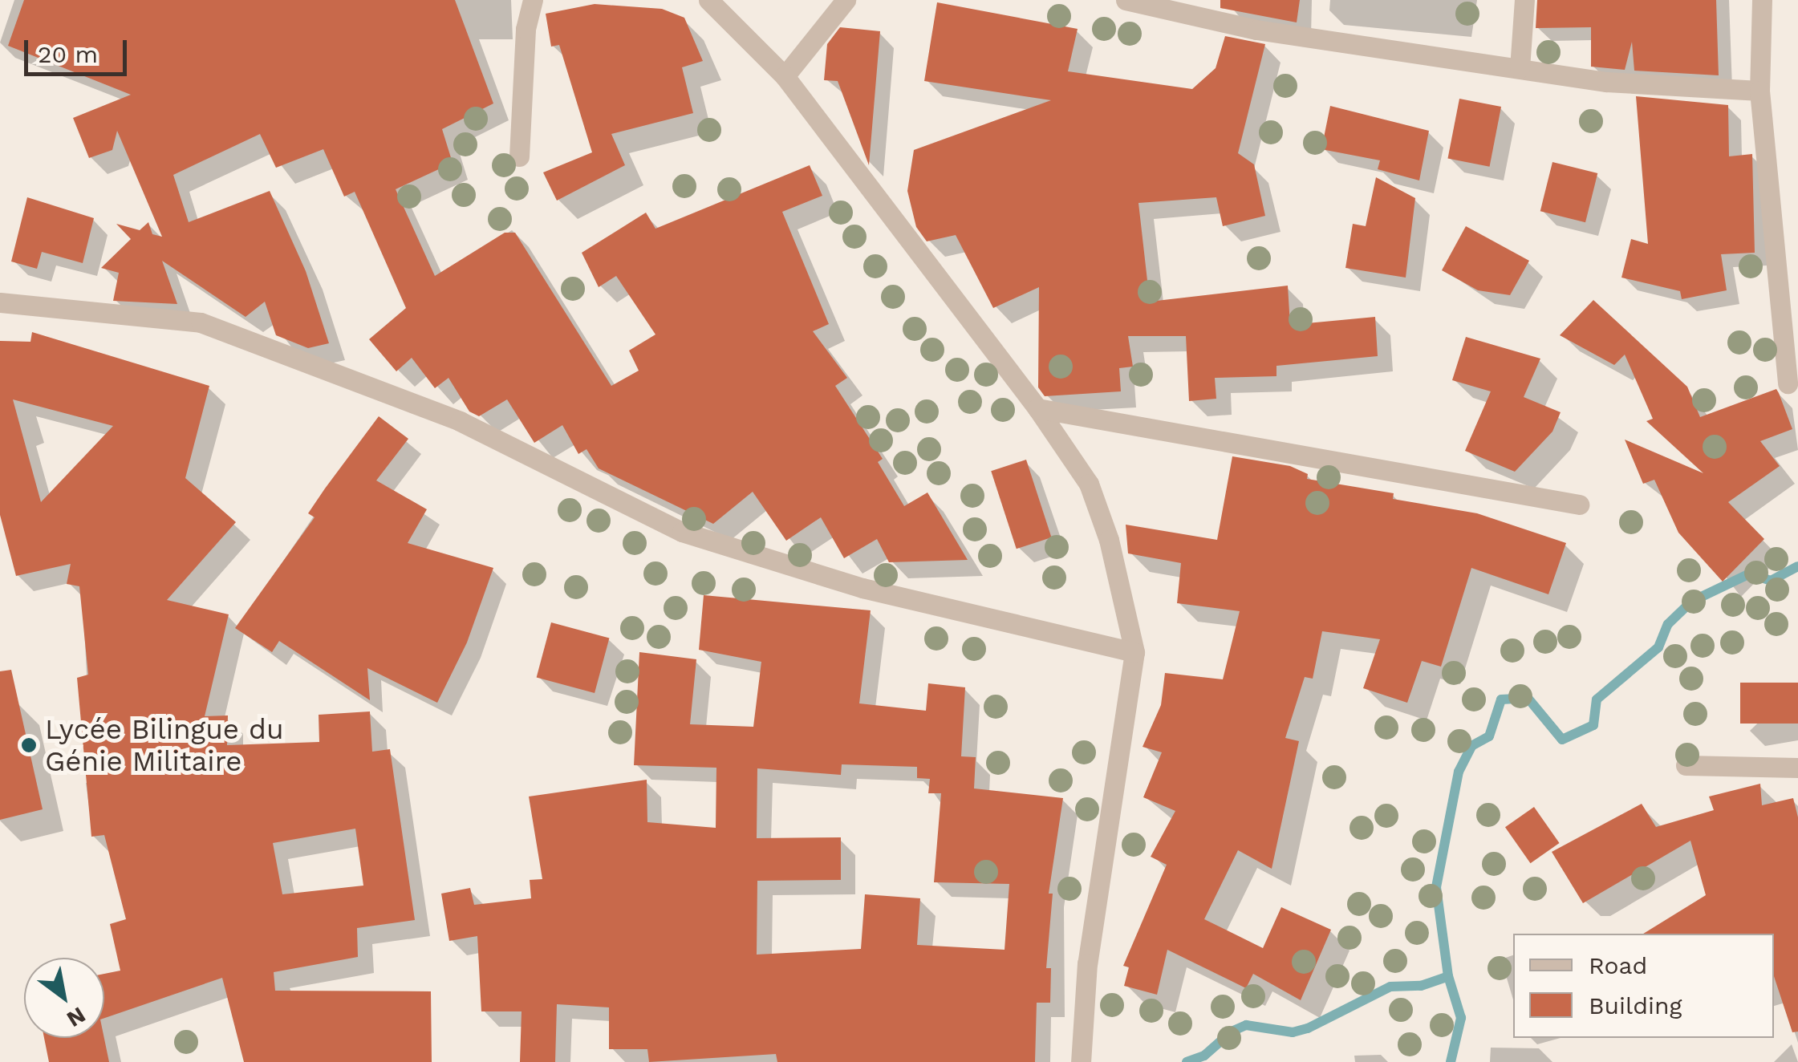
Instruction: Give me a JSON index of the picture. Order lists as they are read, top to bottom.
{
  "places": ["Lycée Bilingue du Génie Militaire"],
  "legend": ["Road", "Building"],
  "scale_bar": "20 m",
  "north": "bottom right"
}
